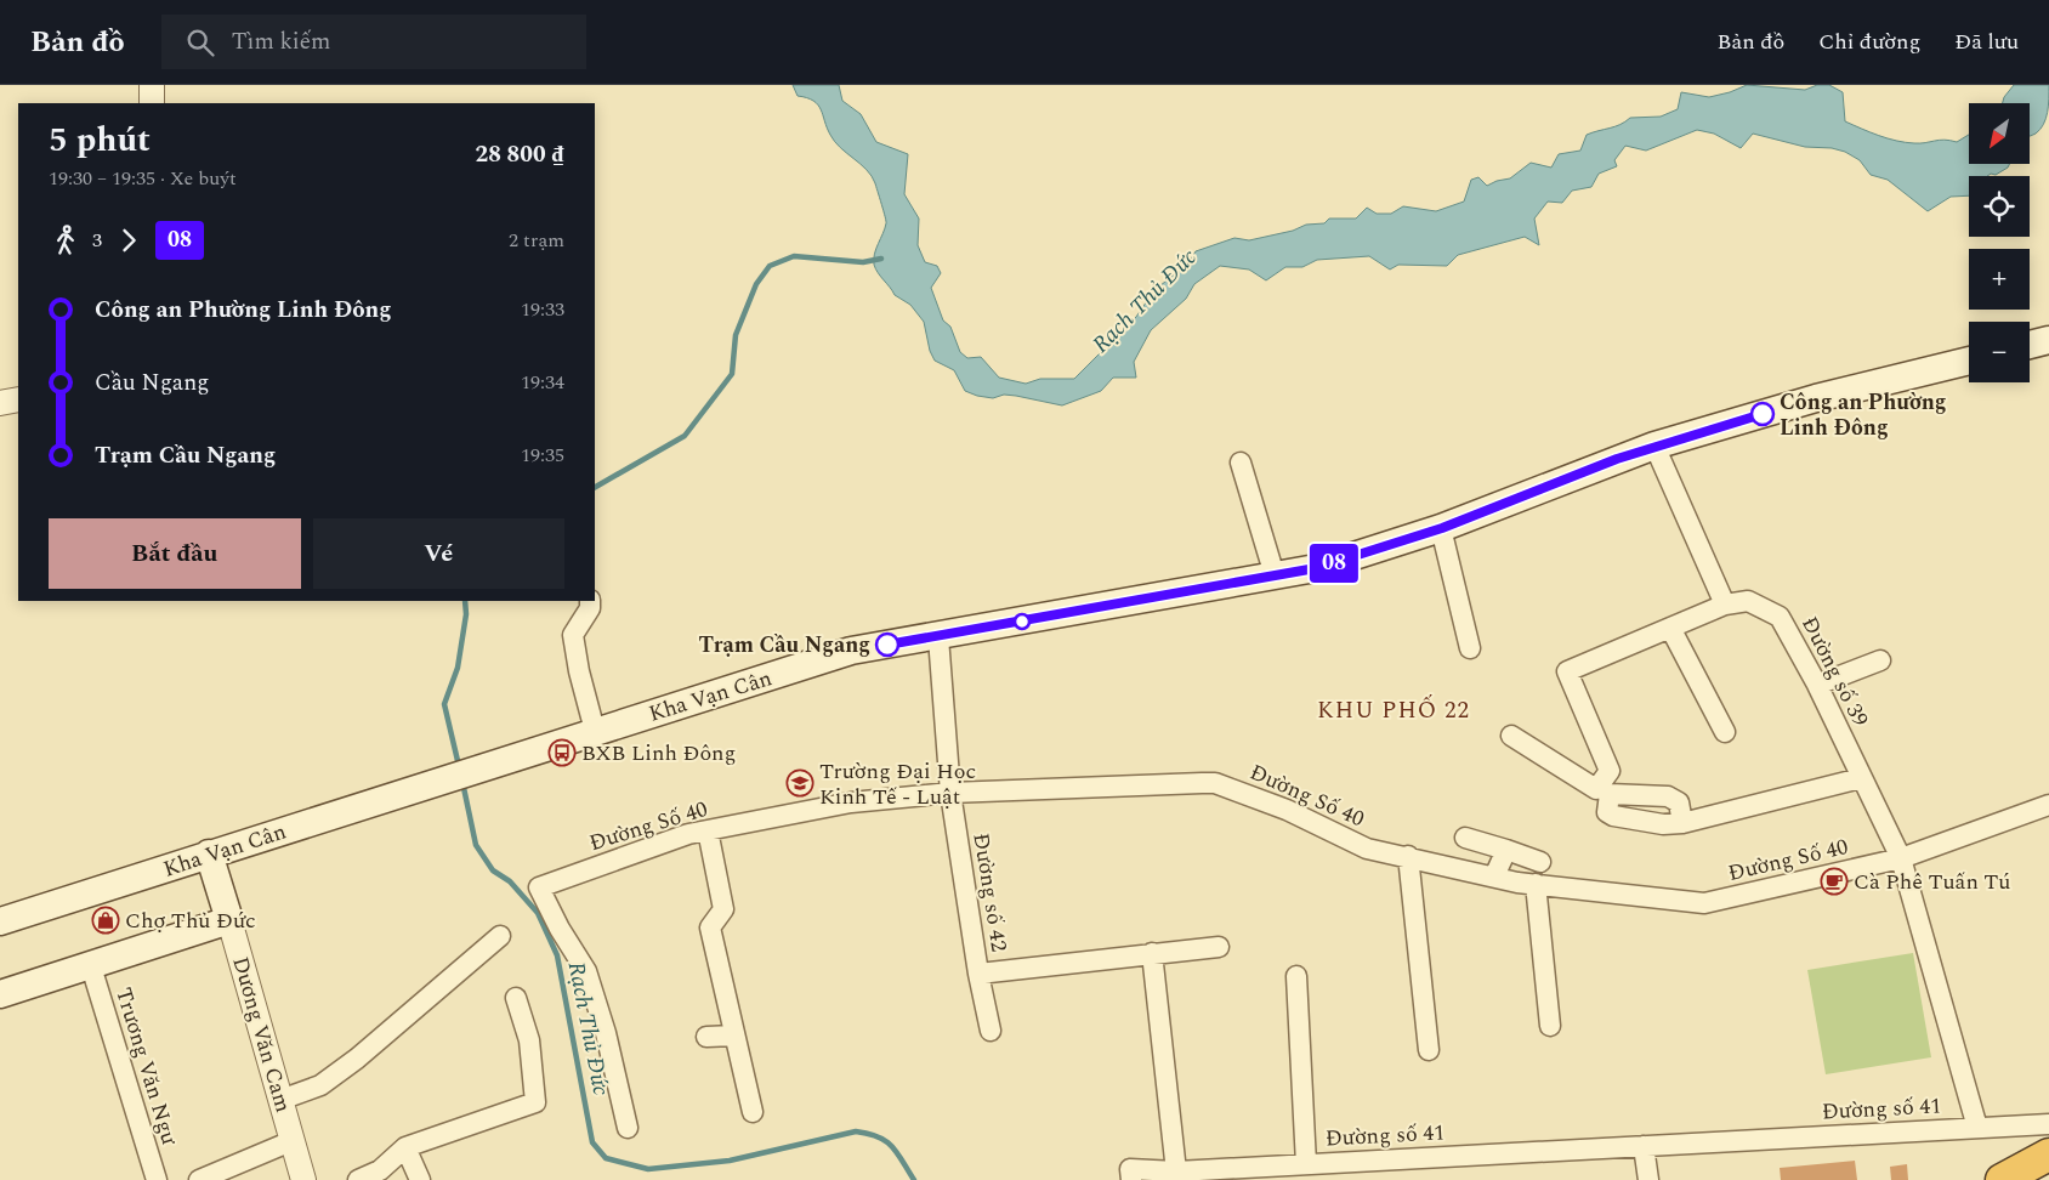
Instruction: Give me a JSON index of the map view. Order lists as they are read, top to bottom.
{
  "streets": {
    "main road": ["Kha Vạn Cân", "Dương Văn Cam"],
    "street": [
      "Đường số 39",
      "Đường Số 40",
      "Đường số 42",
      "Trương Văn Ngư",
      "Đường số 41"
    ]
  },
  "crossings": [
    ["Đường số 39", "Đường Số 40"],
    ["Đường số 39", "Đường số 41"],
    ["Kha Vạn Cân", "Đường số 42"],
    ["Kha Vạn Cân", "Dương Văn Cam"],
    ["Đường Số 40", "Đường số 42"],
    ["Đường Số 40", "Đường số 41"]
  ],
  "districts": ["KHU PHỐ 22"],
  "water": ["Rạch Thủ Đức"],
  "places": {
    "other": ["Công an Phường Linh Đông", "Trạm Cầu Ngang"],
    "bus stop": ["BXB Linh Đông"],
    "school or university": ["Trường Đại Học Kinh Tế - Luật"],
    "cafe": ["Cà Phê Tuấn Tú"],
    "shop": ["Chợ Thủ Đức"]
  },
  "lines": ["bus line 08"],
  "north": "bottom left",
  "page": {
    "header": "Bản đồ",
    "search": "Tìm kiếm",
    "nav": ["Bản đồ", "Chỉ đường", "Đã lưu"],
    "on_map": "08",
    "map_buttons": ["+", "−"],
    "heading": ["5 phút", "19:30 – 19:35 · Xe buýt", "28 800 ₫"],
    "legs": ["3", "08", "2 trạm"],
    "list": [
      {
        "name": "Công an Phường Linh Đông",
        "value": "19:33"
      },
      {
        "name": "Cầu Ngang",
        "value": "19:34"
      },
      {
        "name": "Trạm Cầu Ngang",
        "value": "19:35"
      }
    ],
    "buttons": ["Bắt đầu", "Vé"]
  }
}
